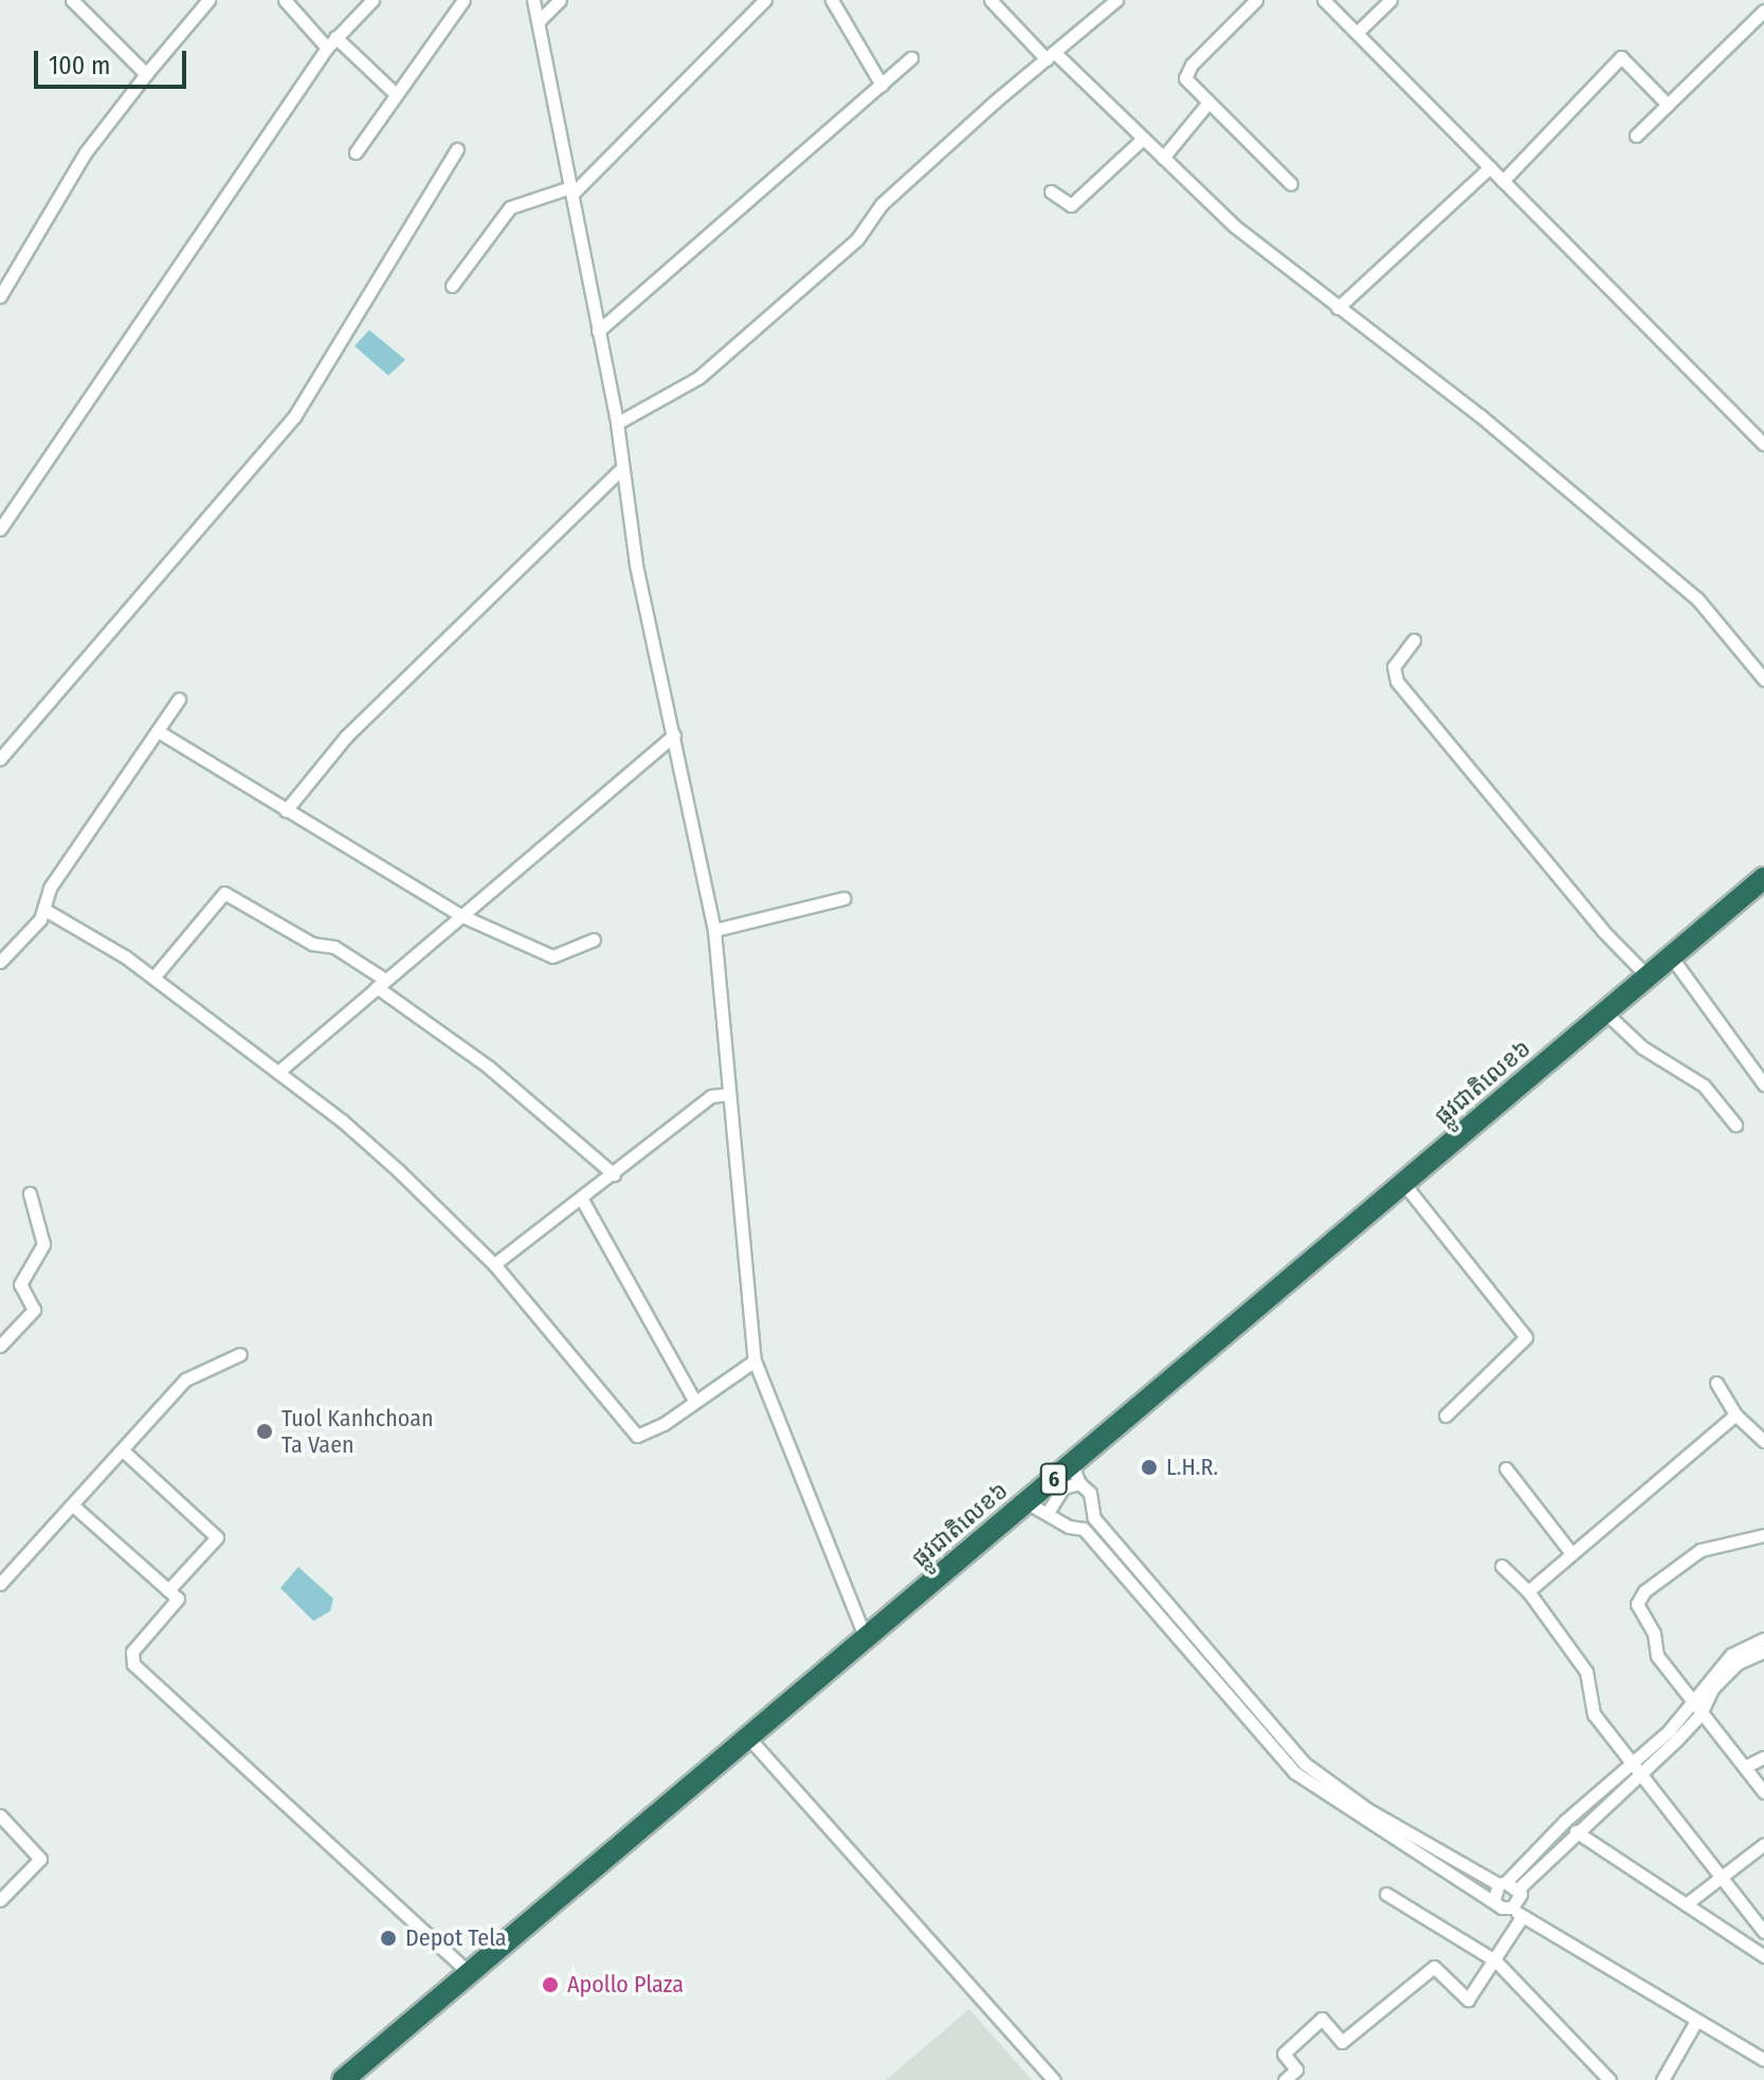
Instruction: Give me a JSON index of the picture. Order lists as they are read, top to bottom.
{
  "streets": {
    "highway": ["ផ្លូវជាតិលេខ៦", "6"]
  },
  "places": [
    "Tuol Kanhchoan Ta Vaen",
    "L.H.R.",
    "Depot Tela",
    "Apollo Plaza"
  ],
  "scale_bar": "100 m"
}
